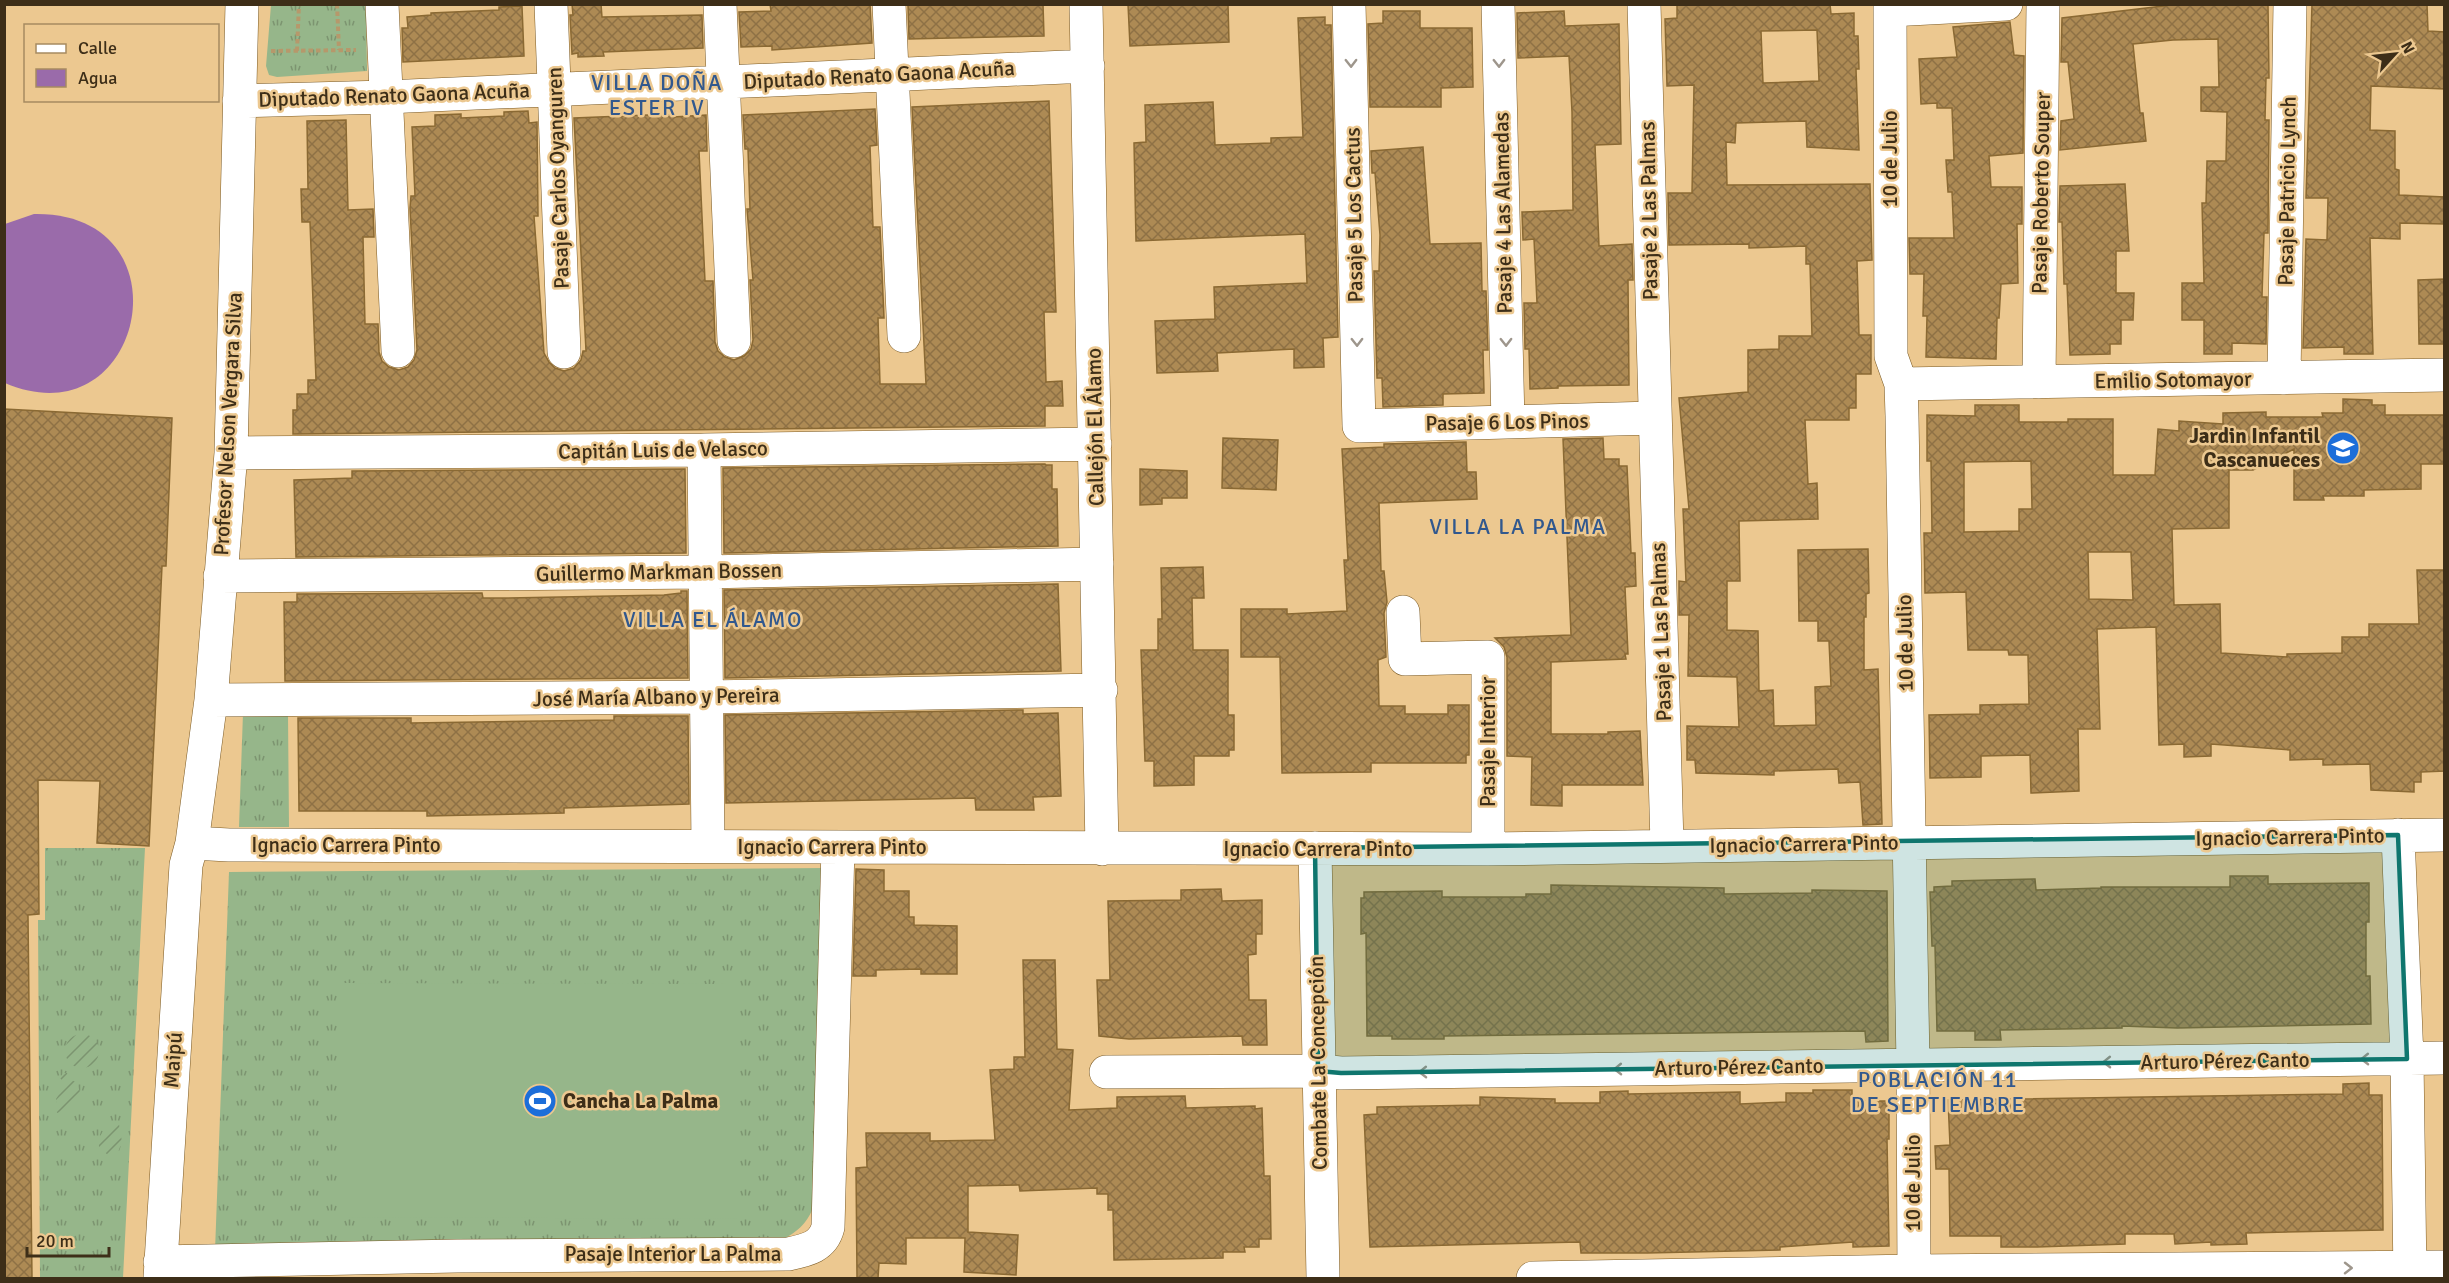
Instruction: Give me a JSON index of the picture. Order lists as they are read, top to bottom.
{
  "streets": {
    "street": [
      "Diputado Renato Gaona Acuña",
      "10 de Julio",
      "Pasaje Carlos Oyanguren",
      "Pasaje Patricio Lynch",
      "Pasaje Roberto Souper",
      "Pasaje 2 Las Palmas",
      "Pasaje 4 Las Alamedas",
      "Pasaje 5 Los Cactus",
      "Emilio Sotomayor",
      "Pasaje 6 Los Pinos",
      "Profesor Nelson Vergara Silva",
      "Callejón El Álamo",
      "Capitán Luis de Velasco",
      "Guillermo Markman Bossen",
      "Pasaje 1 Las Palmas",
      "José María Albano y Pereira",
      "Pasaje Interior",
      "Ignacio Carrera Pinto",
      "Maipú",
      "Arturo Pérez Canto",
      "Combate La Concepción",
      "Pasaje Interior La Palma"
    ]
  },
  "crossings": [
    ["Diputado Renato Gaona Acuña", "Pasaje Carlos Oyanguren"],
    ["Diputado Renato Gaona Acuña", "Profesor Nelson Vergara Silva"],
    ["Diputado Renato Gaona Acuña", "Callejón El Álamo"],
    ["10 de Julio", "Emilio Sotomayor"],
    ["10 de Julio", "Ignacio Carrera Pinto"],
    ["10 de Julio", "Arturo Pérez Canto"],
    ["Pasaje Patricio Lynch", "Emilio Sotomayor"],
    ["Pasaje Roberto Souper", "Emilio Sotomayor"],
    ["Pasaje 2 Las Palmas", "Pasaje 6 Los Pinos"],
    ["Pasaje 2 Las Palmas", "Pasaje 1 Las Palmas"],
    ["Pasaje 4 Las Alamedas", "Pasaje 6 Los Pinos"],
    ["Pasaje 5 Los Cactus", "Pasaje 6 Los Pinos"],
    ["Pasaje 6 Los Pinos", "Pasaje 1 Las Palmas"],
    ["Profesor Nelson Vergara Silva", "Capitán Luis de Velasco"],
    ["Profesor Nelson Vergara Silva", "Guillermo Markman Bossen"],
    ["Profesor Nelson Vergara Silva", "José María Albano y Pereira"],
    ["Profesor Nelson Vergara Silva", "Ignacio Carrera Pinto"],
    ["Profesor Nelson Vergara Silva", "Maipú"],
    ["Callejón El Álamo", "Capitán Luis de Velasco"],
    ["Callejón El Álamo", "Guillermo Markman Bossen"],
    ["Callejón El Álamo", "José María Albano y Pereira"],
    ["Callejón El Álamo", "Ignacio Carrera Pinto"],
    ["Pasaje 1 Las Palmas", "Ignacio Carrera Pinto"],
    ["Pasaje Interior", "Ignacio Carrera Pinto"],
    ["Ignacio Carrera Pinto", "Maipú"],
    ["Ignacio Carrera Pinto", "Combate La Concepción"],
    ["Ignacio Carrera Pinto", "Pasaje Interior La Palma"],
    ["Maipú", "Pasaje Interior La Palma"],
    ["Arturo Pérez Canto", "Combate La Concepción"]
  ],
  "one_way": ["Pasaje 4 Las Alamedas", "Pasaje 5 Los Cactus"],
  "districts": [
    "VILLA DOÑA ESTER IV",
    "VILLA LA PALMA",
    "VILLA EL ÁLAMO",
    "POBLACIÓN 11 DE SEPTIEMBRE"
  ],
  "places": {
    "school or university": ["Jardin Infantil Cascanueces"],
    "sports": ["Cancha La Palma"]
  },
  "legend": ["Calle", "Agua"],
  "scale_bar": "20 m",
  "north": "top right"
}
